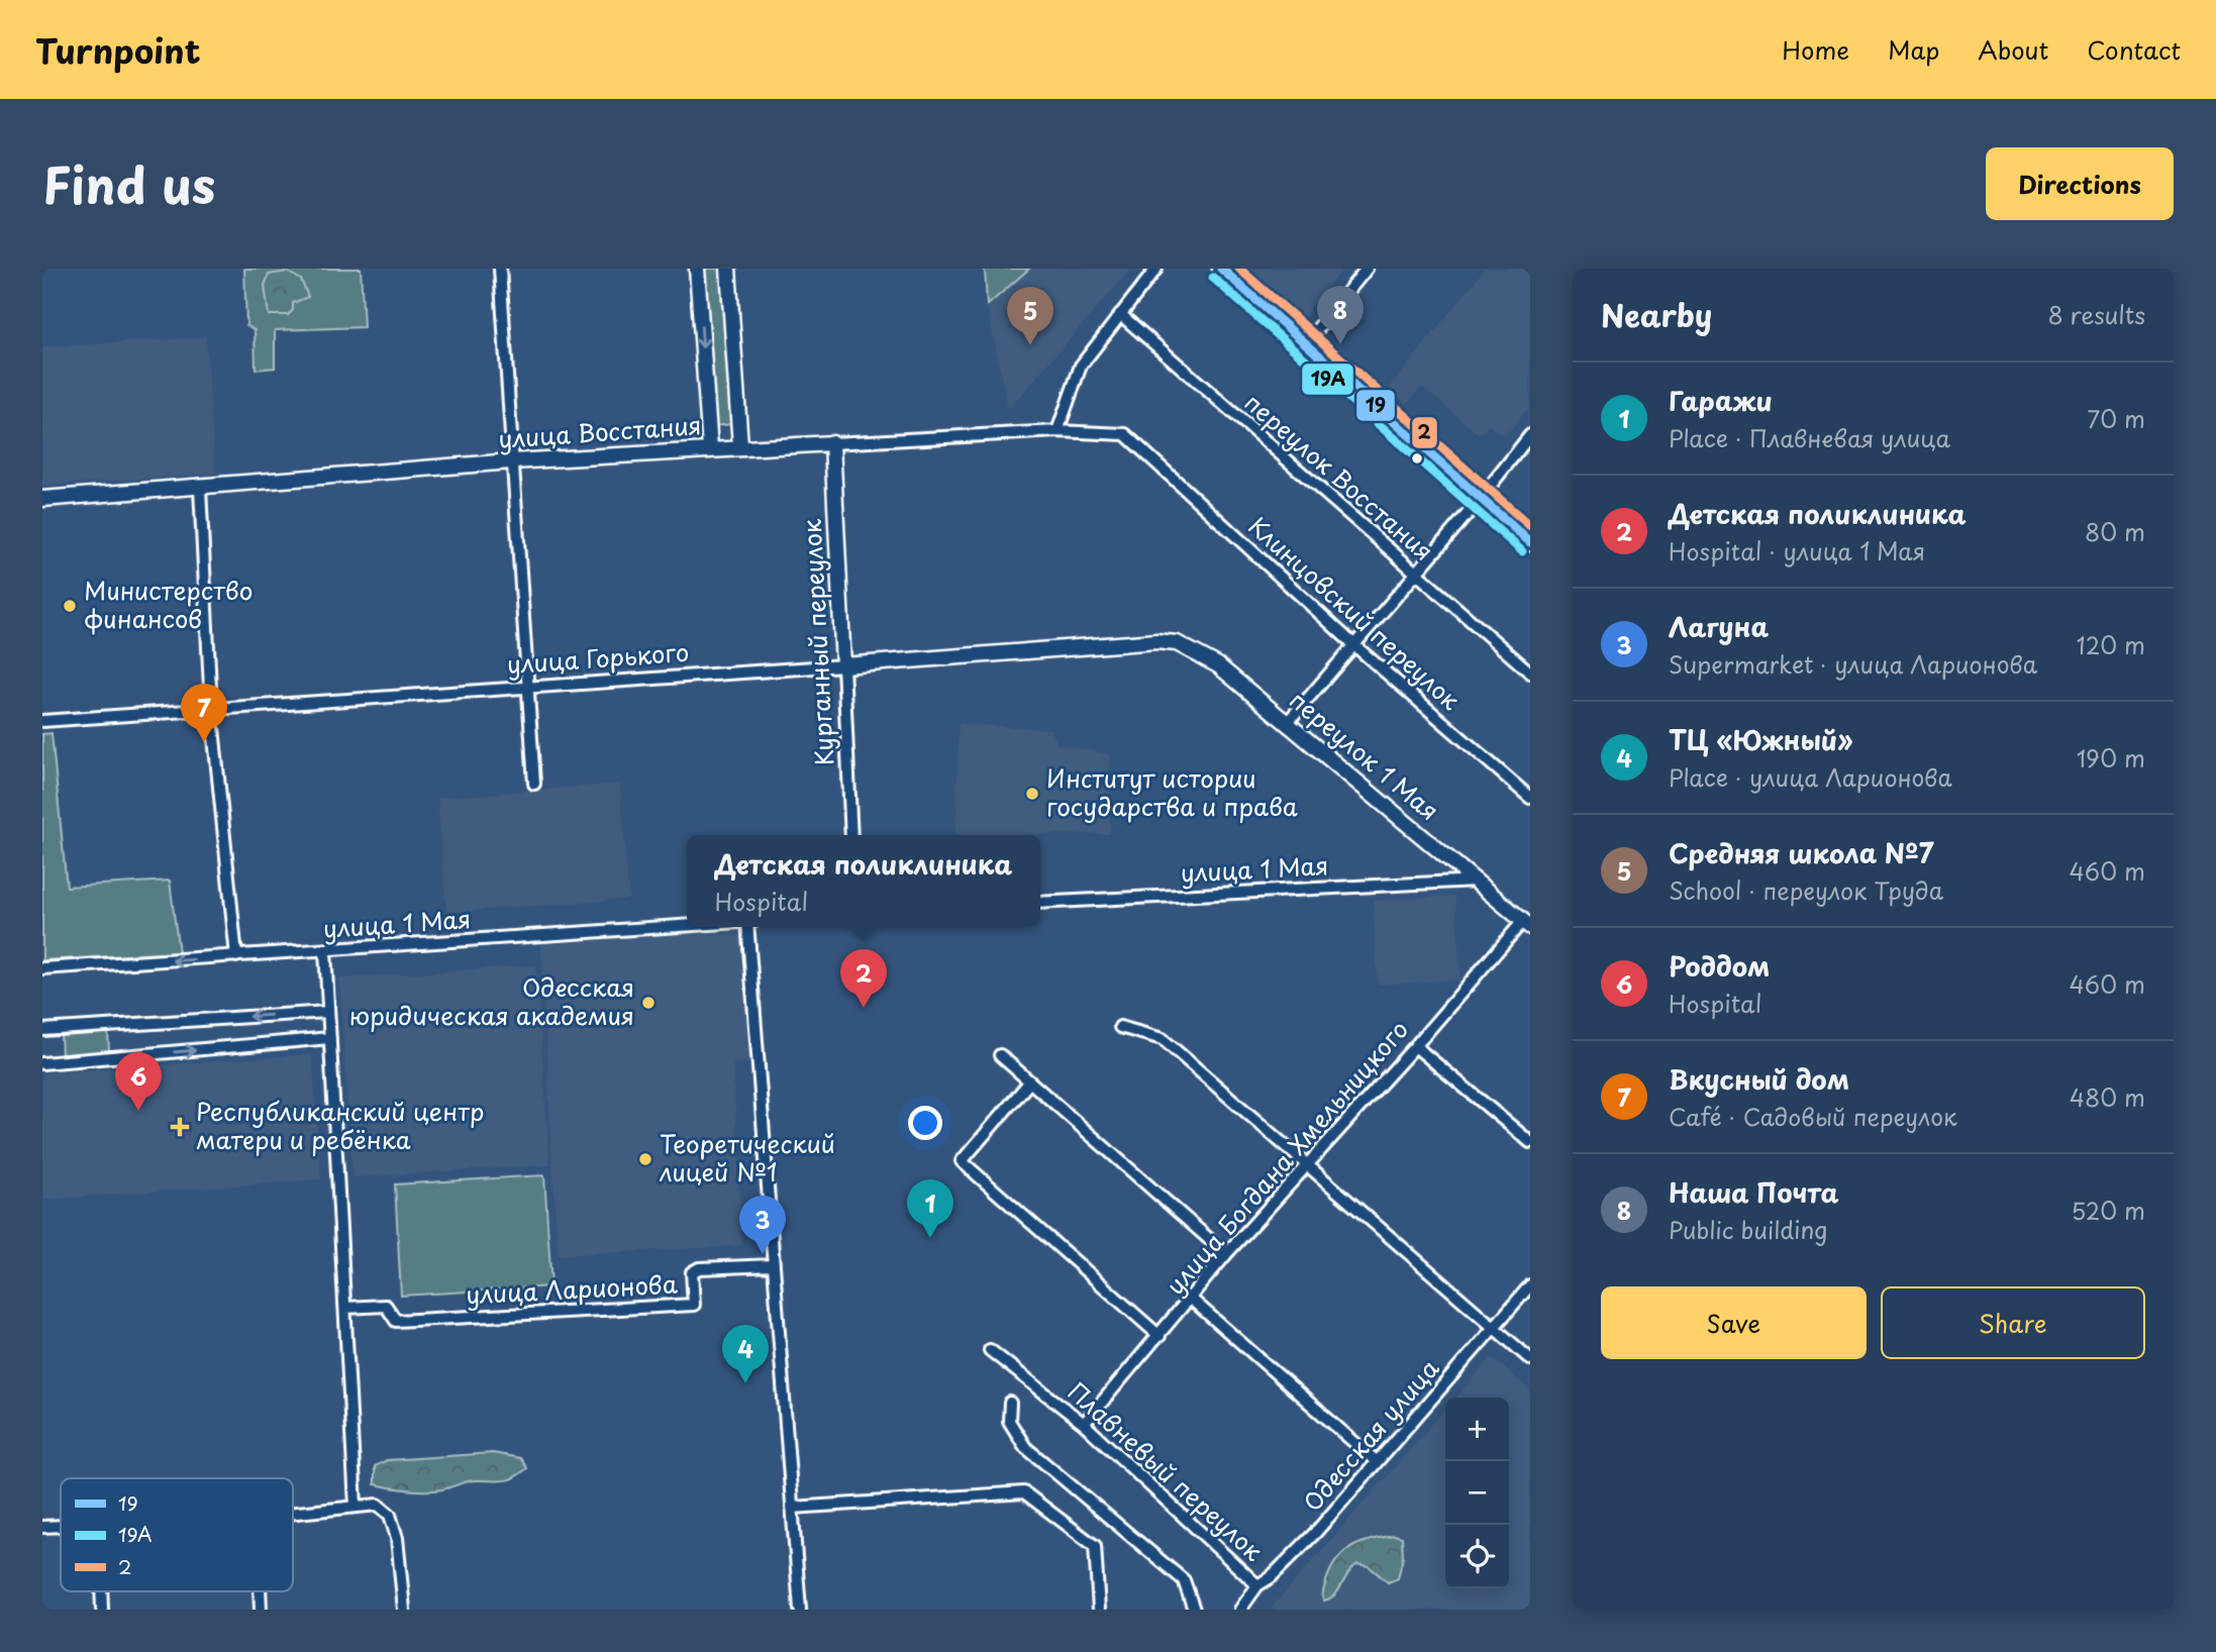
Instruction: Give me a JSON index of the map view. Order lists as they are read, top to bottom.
{
  "streets": {
    "street": [
      "улица Восстания",
      "переулок Восстания",
      "Клинцовский переулок",
      "Курганный переулок",
      "улица Горького",
      "переулок 1 Мая",
      "улица 1 Мая",
      "улица Богдана Хмельницкого",
      "улица Ларионова",
      "Одесская улица",
      "Плавневый переулок"
    ]
  },
  "crossings": [
    ["улица Восстания", "Клинцовский переулок"],
    ["улица Восстания", "Курганный переулок"],
    ["Курганный переулок", "улица Горького"],
    ["улица Горького", "переулок 1 Мая"],
    ["переулок 1 Мая", "улица 1 Мая"],
    ["переулок 1 Мая", "улица Богдана Хмельницкого"],
    ["улица Богдана Хмельницкого", "Плавневый переулок"],
    ["Одесская улица", "Плавневый переулок"]
  ],
  "places": {
    "other": [
      "Министерство финансов",
      "Институт истории государства и права",
      "Одесская юридическая академия",
      "Теоретический лицей №1"
    ],
    "health": ["Республиканский центр матери и ребёнка"]
  },
  "lines": ["transit line 19", "transit line 2", "transit line 19А"],
  "legend": ["19", "19А", "2"],
  "page": {
    "header": "Turnpoint",
    "nav": [
      "Home",
      "Map",
      "About",
      "Contact"
    ],
    "title": "Find us",
    "buttons": [
      "Directions",
      ["Save", "Share"]
    ],
    "heading": ["Nearby", "8 results"],
    "pins": [
      "8",
      "5",
      "7",
      "2",
      "6",
      "1",
      "3",
      "4"
    ],
    "list": [
      {
        "mark": "1",
        "name": "Гаражи",
        "note": "Place · Плавневая улица",
        "value": "70 m"
      },
      {
        "mark": "2",
        "name": "Детская поликлиника",
        "note": "Hospital · улица 1 Мая",
        "value": "80 m"
      },
      {
        "mark": "3",
        "name": "Лагуна",
        "note": "Supermarket · улица Ларионова",
        "value": "120 m"
      },
      {
        "mark": "4",
        "name": "ТЦ «Южный»",
        "note": "Place · улица Ларионова",
        "value": "190 m"
      },
      {
        "mark": "5",
        "name": "Средняя школа №7",
        "note": "School · переулок Труда",
        "value": "460 m"
      },
      {
        "mark": "6",
        "name": "Роддом",
        "note": "Hospital",
        "value": "460 m"
      },
      {
        "mark": "7",
        "name": "Вкусный дом",
        "note": "Café · Садовый переулок",
        "value": "480 m"
      },
      {
        "mark": "8",
        "name": "Наша Почта",
        "note": "Public building",
        "value": "520 m"
      }
    ],
    "popup": ["Детская поликлиника", "Hospital"],
    "map_buttons": ["+", "−"]
  }
}
